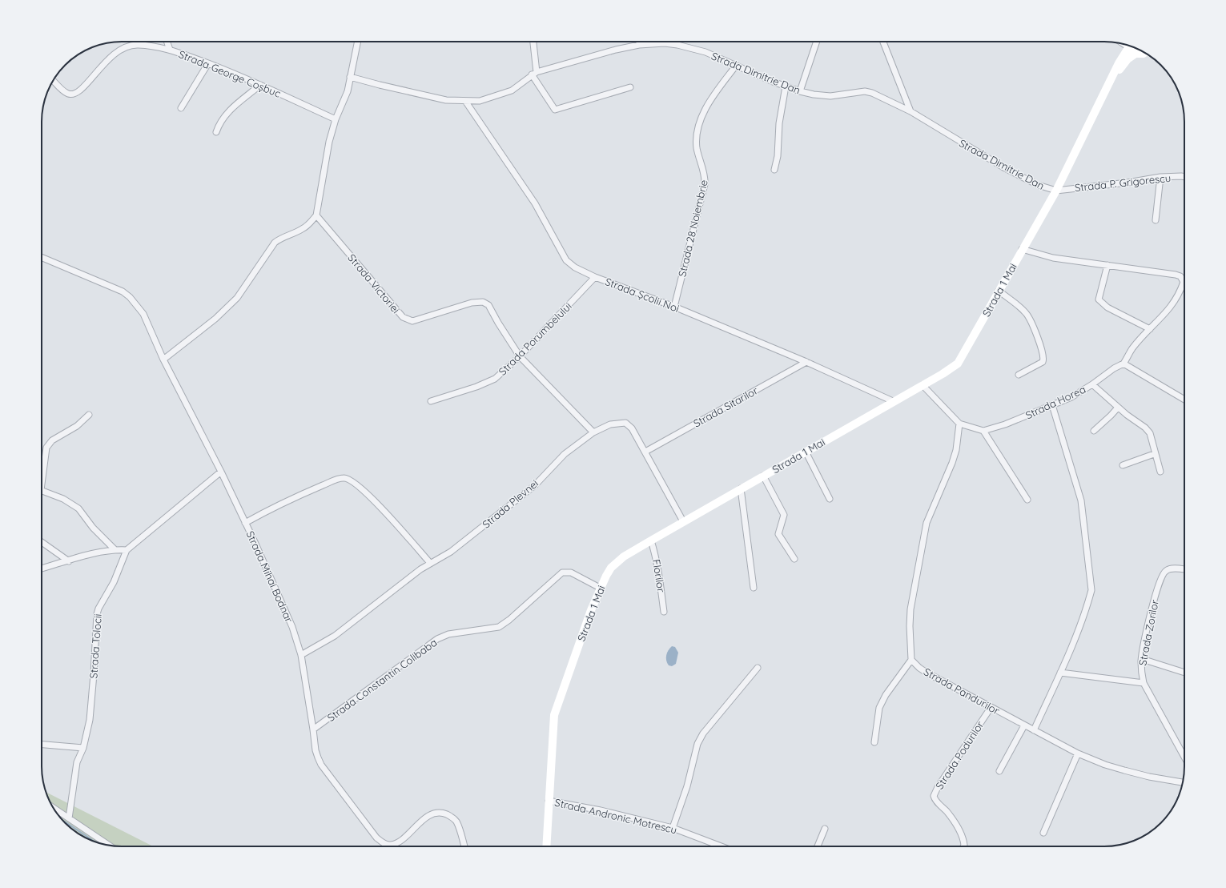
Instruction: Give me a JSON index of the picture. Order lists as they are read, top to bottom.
{
  "streets": {
    "main road": ["Strada 1 Mai"],
    "street": [
      "Strada Dimitrie Dan",
      "Strada George Coșbuc",
      "Strada P. Grigorescu",
      "Strada 28 Noiembrie",
      "Strada Victoriei",
      "Strada Școlii Noi",
      "Strada Porumbelului",
      "Strada Horea",
      "Strada Sitarilor",
      "Strada Plevnei",
      "Florilor",
      "Strada Mihai Bodnar",
      "Strada Zorilor",
      "Strada Tolocii",
      "Strada Constantin Colibaba",
      "Strada Pandurilor",
      "Strada Podurilor",
      "Strada Andronic Motrescu"
    ]
  },
  "crossings": [
    ["Strada Dimitrie Dan", "Strada P. Grigorescu"],
    ["Strada Dimitrie Dan", "Strada 28 Noiembrie"],
    ["Strada Dimitrie Dan", "Strada 1 Mai"],
    ["Strada Dimitrie Dan", "Strada Școlii Noi"],
    ["Strada P. Grigorescu", "Strada 1 Mai"],
    ["Strada 28 Noiembrie", "Strada Școlii Noi"],
    ["Strada Victoriei", "Strada Porumbelului"],
    ["Strada Victoriei", "Strada Plevnei"],
    ["Strada 1 Mai", "Strada Școlii Noi"],
    ["Strada 1 Mai", "Strada Plevnei"],
    ["Strada 1 Mai", "Florilor"],
    ["Strada 1 Mai", "Strada Constantin Colibaba"],
    ["Strada 1 Mai", "Strada Andronic Motrescu"],
    ["Strada Școlii Noi", "Strada Porumbelului"],
    ["Strada Școlii Noi", "Strada Sitarilor"],
    ["Strada Sitarilor", "Strada Plevnei"],
    ["Strada Plevnei", "Strada Mihai Bodnar"],
    ["Strada Mihai Bodnar", "Strada Tolocii"],
    ["Strada Mihai Bodnar", "Strada Constantin Colibaba"],
    ["Strada Pandurilor", "Strada Podurilor"]
  ]
}
